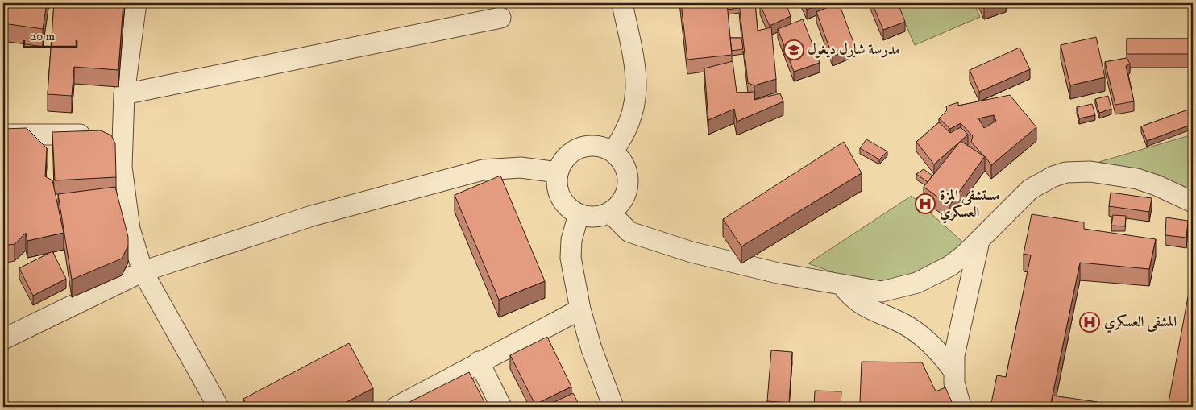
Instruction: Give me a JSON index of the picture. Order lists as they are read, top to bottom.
{
  "places": {
    "school or university": ["مدرسة شارل ديغول"],
    "hospital": ["مستشفى المزة العسكري", "المشفى العسكري"]
  },
  "scale_bar": "20 m"
}
